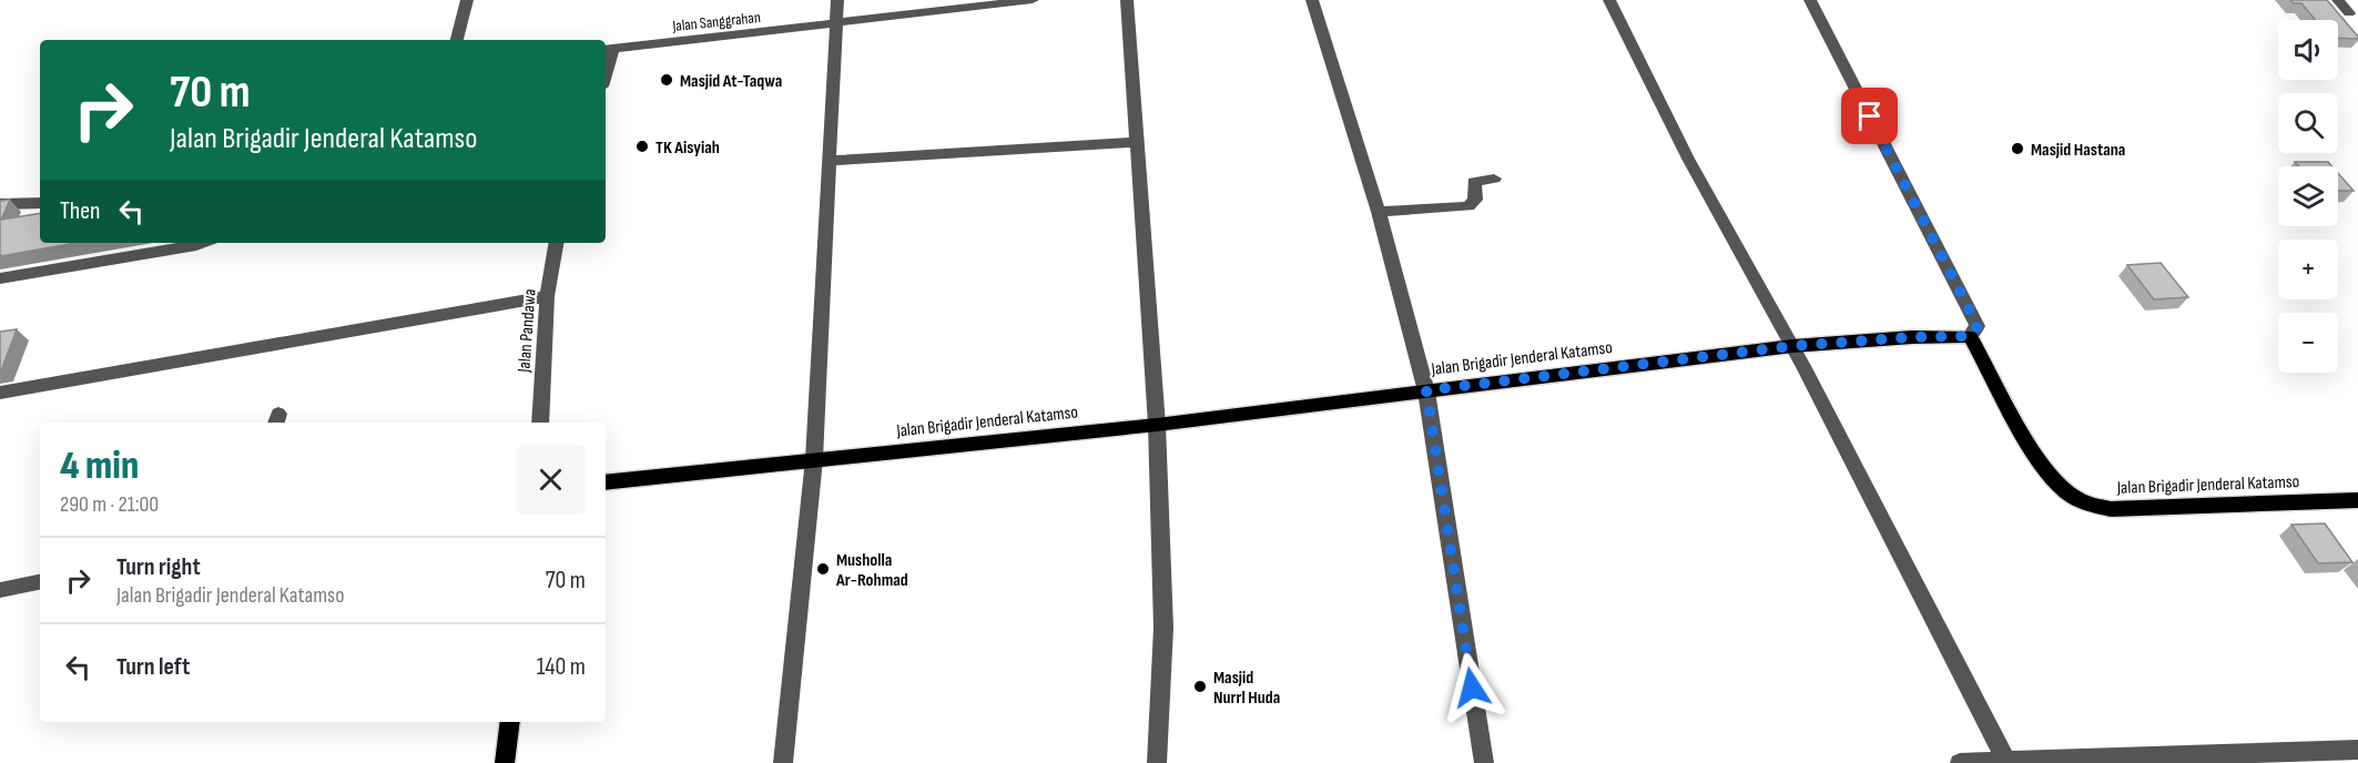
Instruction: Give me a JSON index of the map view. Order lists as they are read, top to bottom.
{
  "streets": {
    "main road": ["Jalan Brigadir Jenderal Katamso"],
    "street": ["Jalan Sanggrahan", "Jalan Pandawa"]
  },
  "places": [
    "Masjid At-Taqwa",
    "TK Aisyiah",
    "Masjid Hastana",
    "Musholla Ar-Rohmad",
    "Masjid Nurrl Huda"
  ],
  "page": {
    "map_buttons": ["+", "−"],
    "turn": ["70 m", "Jalan Brigadir Jenderal Katamso"],
    "then": "Then",
    "heading": ["4 min", "290 m · 21:00"],
    "list": [
      {
        "name": "Turn right",
        "note": "Jalan Brigadir Jenderal Katamso",
        "value": "70 m"
      },
      {
        "name": "Turn left",
        "value": "140 m"
      }
    ]
  }
}
